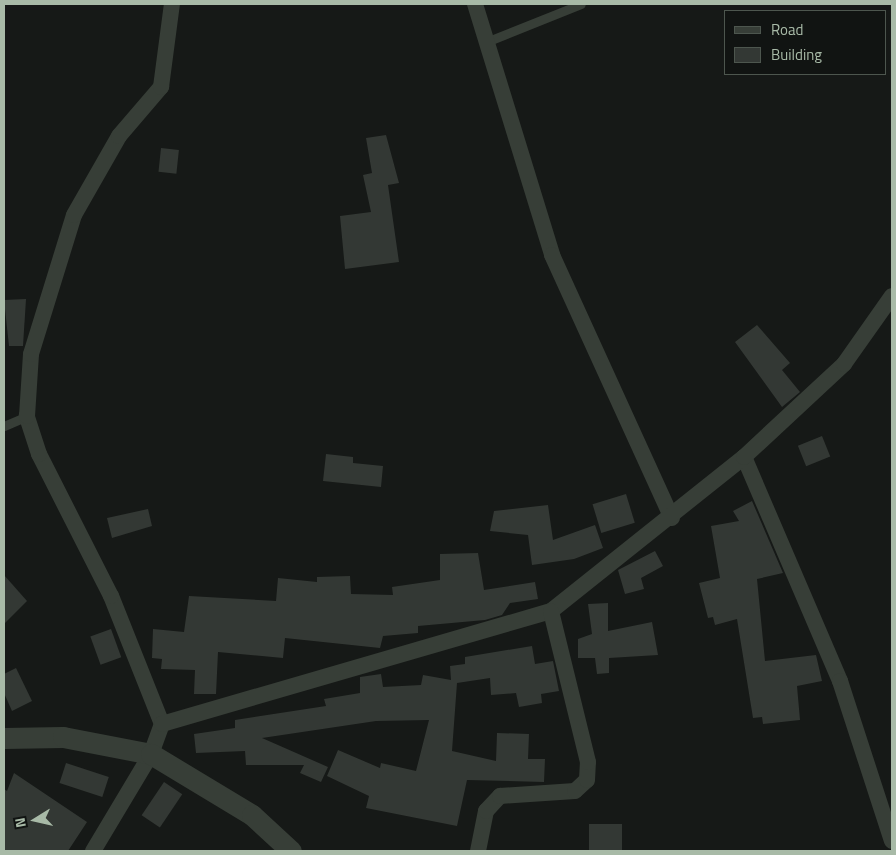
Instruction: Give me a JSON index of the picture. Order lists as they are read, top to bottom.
{
  "legend": ["Road", "Building"],
  "north": "left"
}
